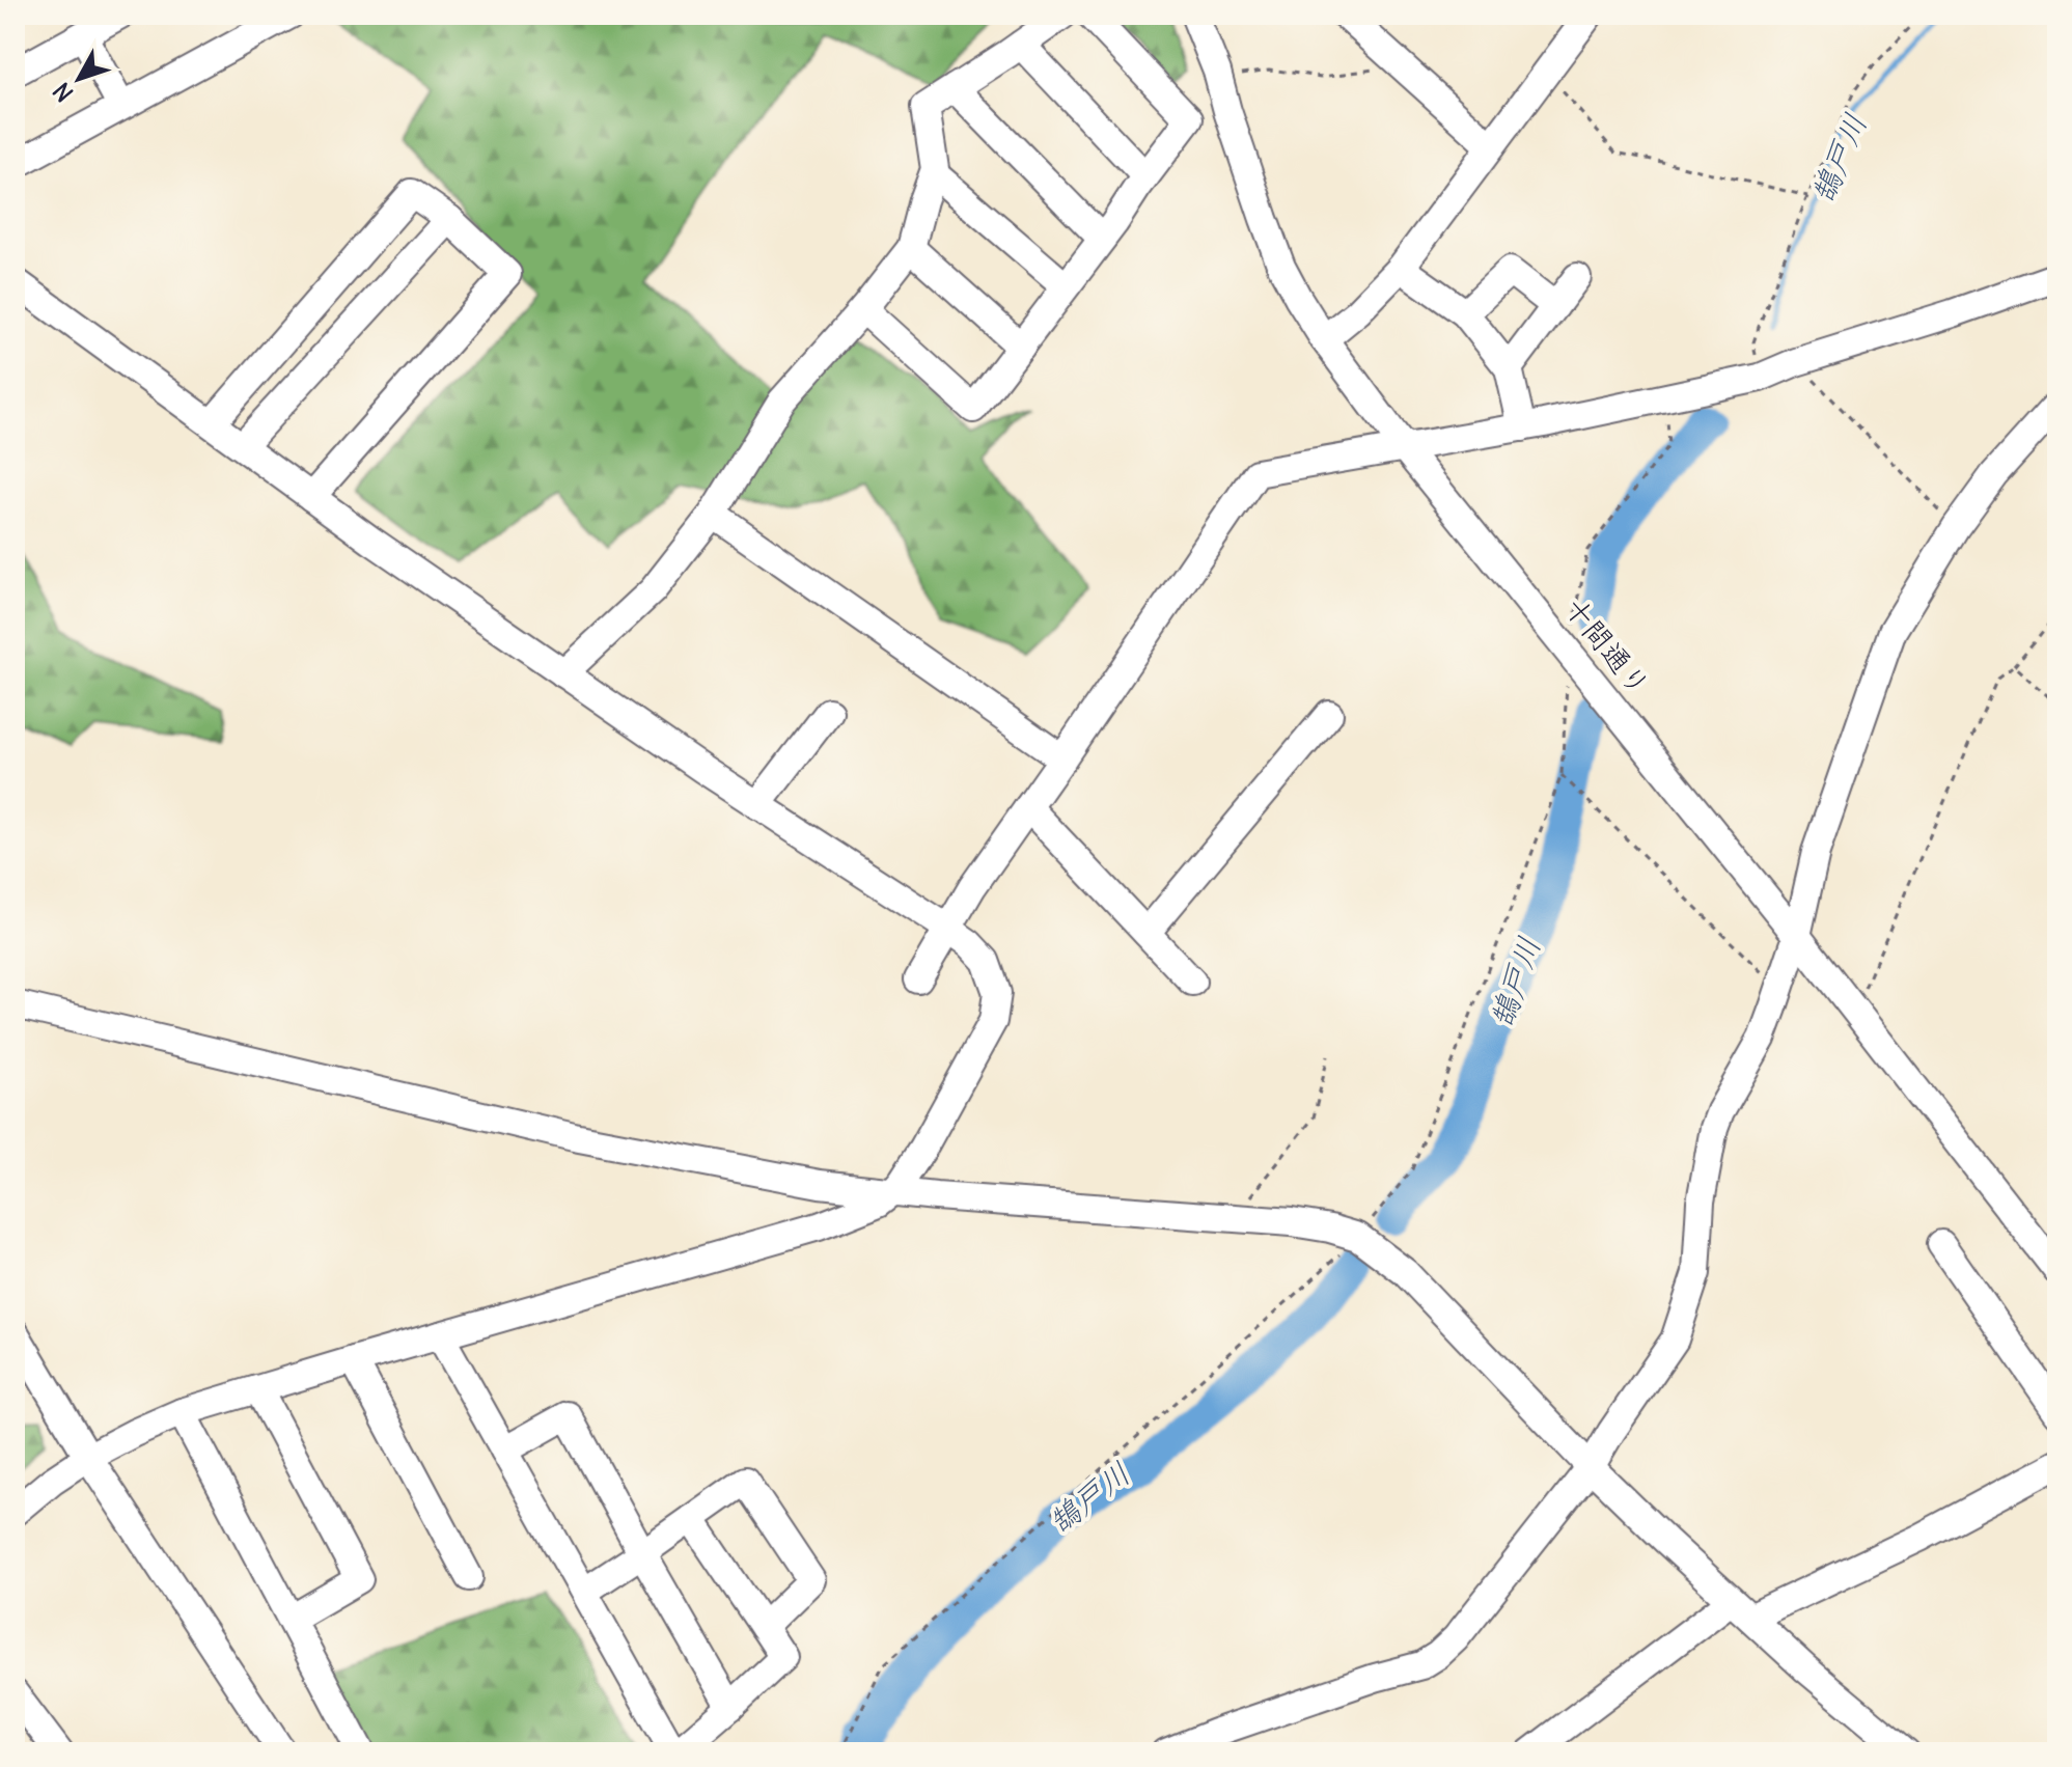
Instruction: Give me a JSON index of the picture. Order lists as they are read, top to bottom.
{
  "streets": {
    "street": ["十間通り"]
  },
  "water": ["鵠戸川"],
  "north": "bottom left"
}
